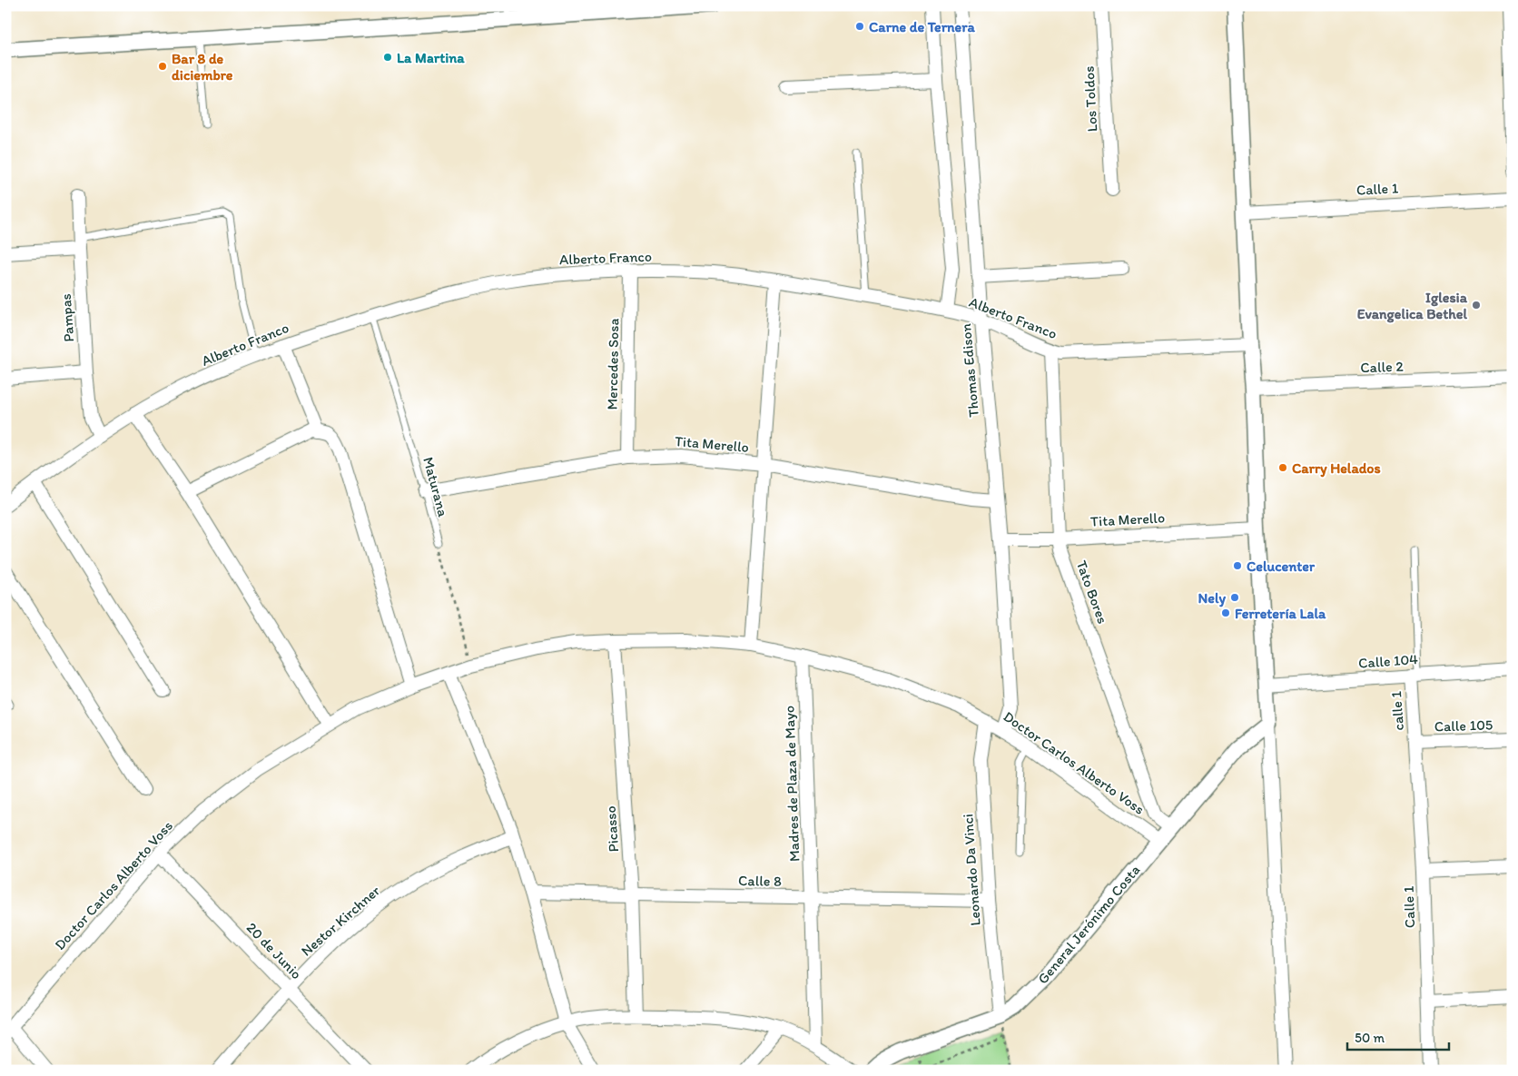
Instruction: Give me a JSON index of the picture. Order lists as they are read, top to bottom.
{
  "streets": {
    "street": [
      "Los Toldos",
      "Calle 1",
      "Alberto Franco",
      "Pampas",
      "Mercedes Sosa",
      "Calle 2",
      "Thomas Edison",
      "Tita Merello",
      "Tato Bores",
      "Calle 104",
      "calle 1",
      "Calle 105",
      "Doctor Carlos Alberto Voss",
      "Madres de Plaza de Mayo",
      "Picasso",
      "Leonardo Da Vinci",
      "Calle 8",
      "Nestor Kirchner",
      "General Jerónimo Costa",
      "20 de Junio"
    ],
    "lane": ["Maturana"]
  },
  "crossings": [
    ["Calle 1", "calle 1"],
    ["Calle 1", "Calle 105"],
    ["Alberto Franco", "Pampas"],
    ["Alberto Franco", "Mercedes Sosa"],
    ["Alberto Franco", "Thomas Edison"],
    ["Alberto Franco", "Maturana"],
    ["Alberto Franco", "Tato Bores"],
    ["Mercedes Sosa", "Tita Merello"],
    ["Thomas Edison", "Tita Merello"],
    ["Thomas Edison", "Doctor Carlos Alberto Voss"],
    ["Tita Merello", "Maturana"],
    ["Tita Merello", "Tato Bores"],
    ["Tato Bores", "General Jerónimo Costa"],
    ["Calle 104", "calle 1"],
    ["calle 1", "Calle 105"],
    ["Doctor Carlos Alberto Voss", "Madres de Plaza de Mayo"],
    ["Doctor Carlos Alberto Voss", "Picasso"],
    ["Doctor Carlos Alberto Voss", "Leonardo Da Vinci"],
    ["Doctor Carlos Alberto Voss", "General Jerónimo Costa"],
    ["Doctor Carlos Alberto Voss", "20 de Junio"],
    ["Madres de Plaza de Mayo", "Calle 8"],
    ["Picasso", "Calle 8"],
    ["Leonardo Da Vinci", "Calle 8"],
    ["Leonardo Da Vinci", "General Jerónimo Costa"],
    ["Nestor Kirchner", "20 de Junio"]
  ],
  "places": [
    "Carne de Ternera",
    "La Martina",
    "Bar 8 de diciembre",
    "Iglesia Evangelica Bethel",
    "Carry Helados",
    "Celucenter",
    "Nely",
    "Ferretería Lala"
  ],
  "scale_bar": "50 m"
}
